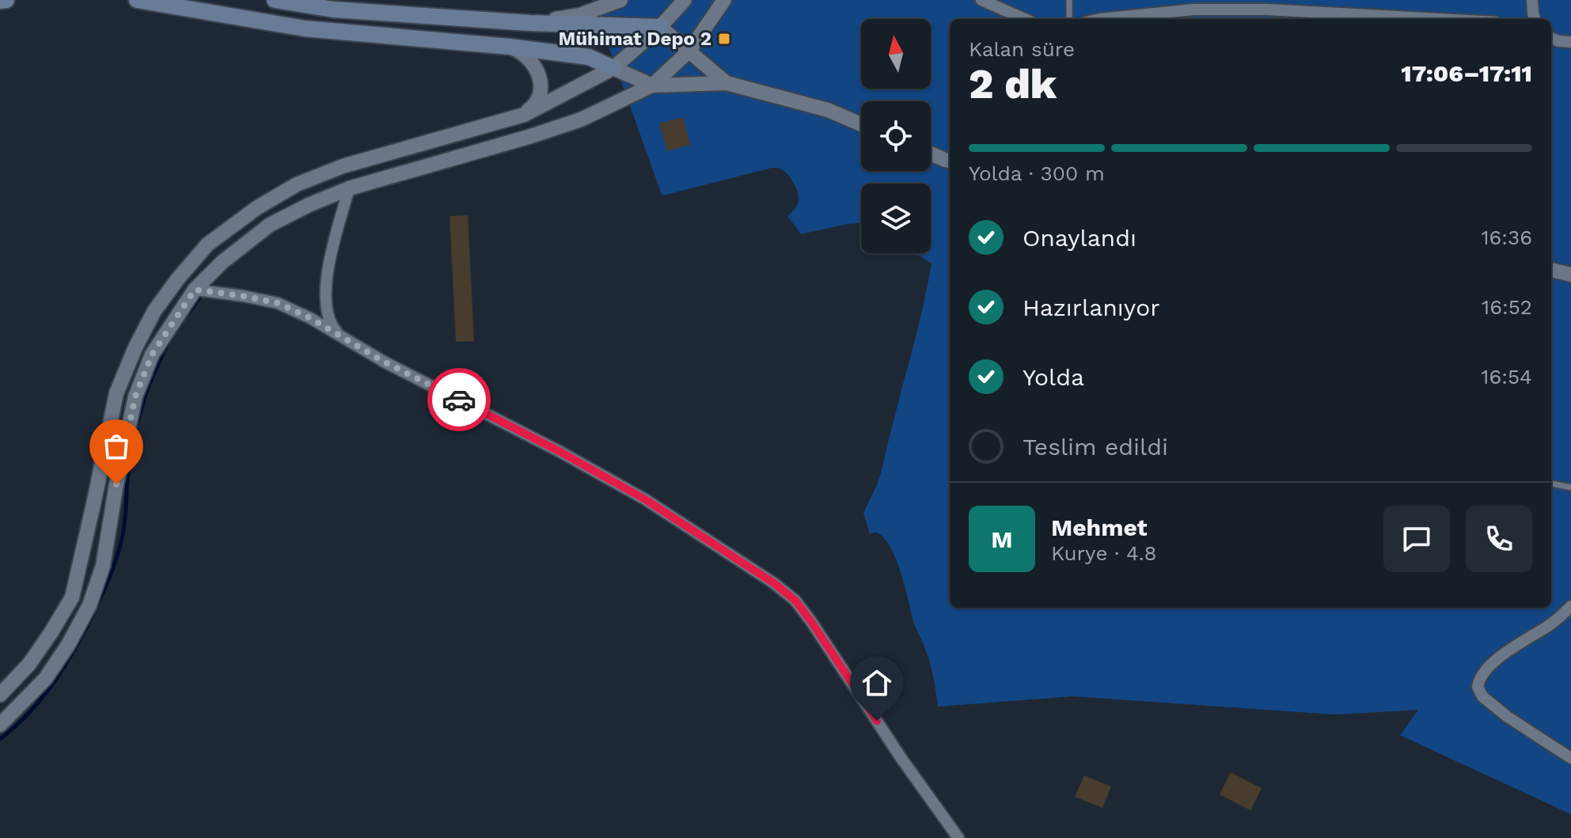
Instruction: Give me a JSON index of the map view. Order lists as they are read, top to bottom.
{
  "places": {
    "transit": ["Mühimat Depo 2"]
  },
  "north": "top",
  "page": {
    "heading": ["2 dk", "Kalan süre", "17:06–17:11"],
    "panel": ["Mehmet", "Kurye · 4.8"],
    "bar": "Yolda · 300 m",
    "list": [
      ["Onaylandı", "16:36"],
      ["Hazırlanıyor", "16:52"],
      ["Yolda", "16:54"],
      "Teslim edildi"
    ],
    "round": "M"
  }
}
